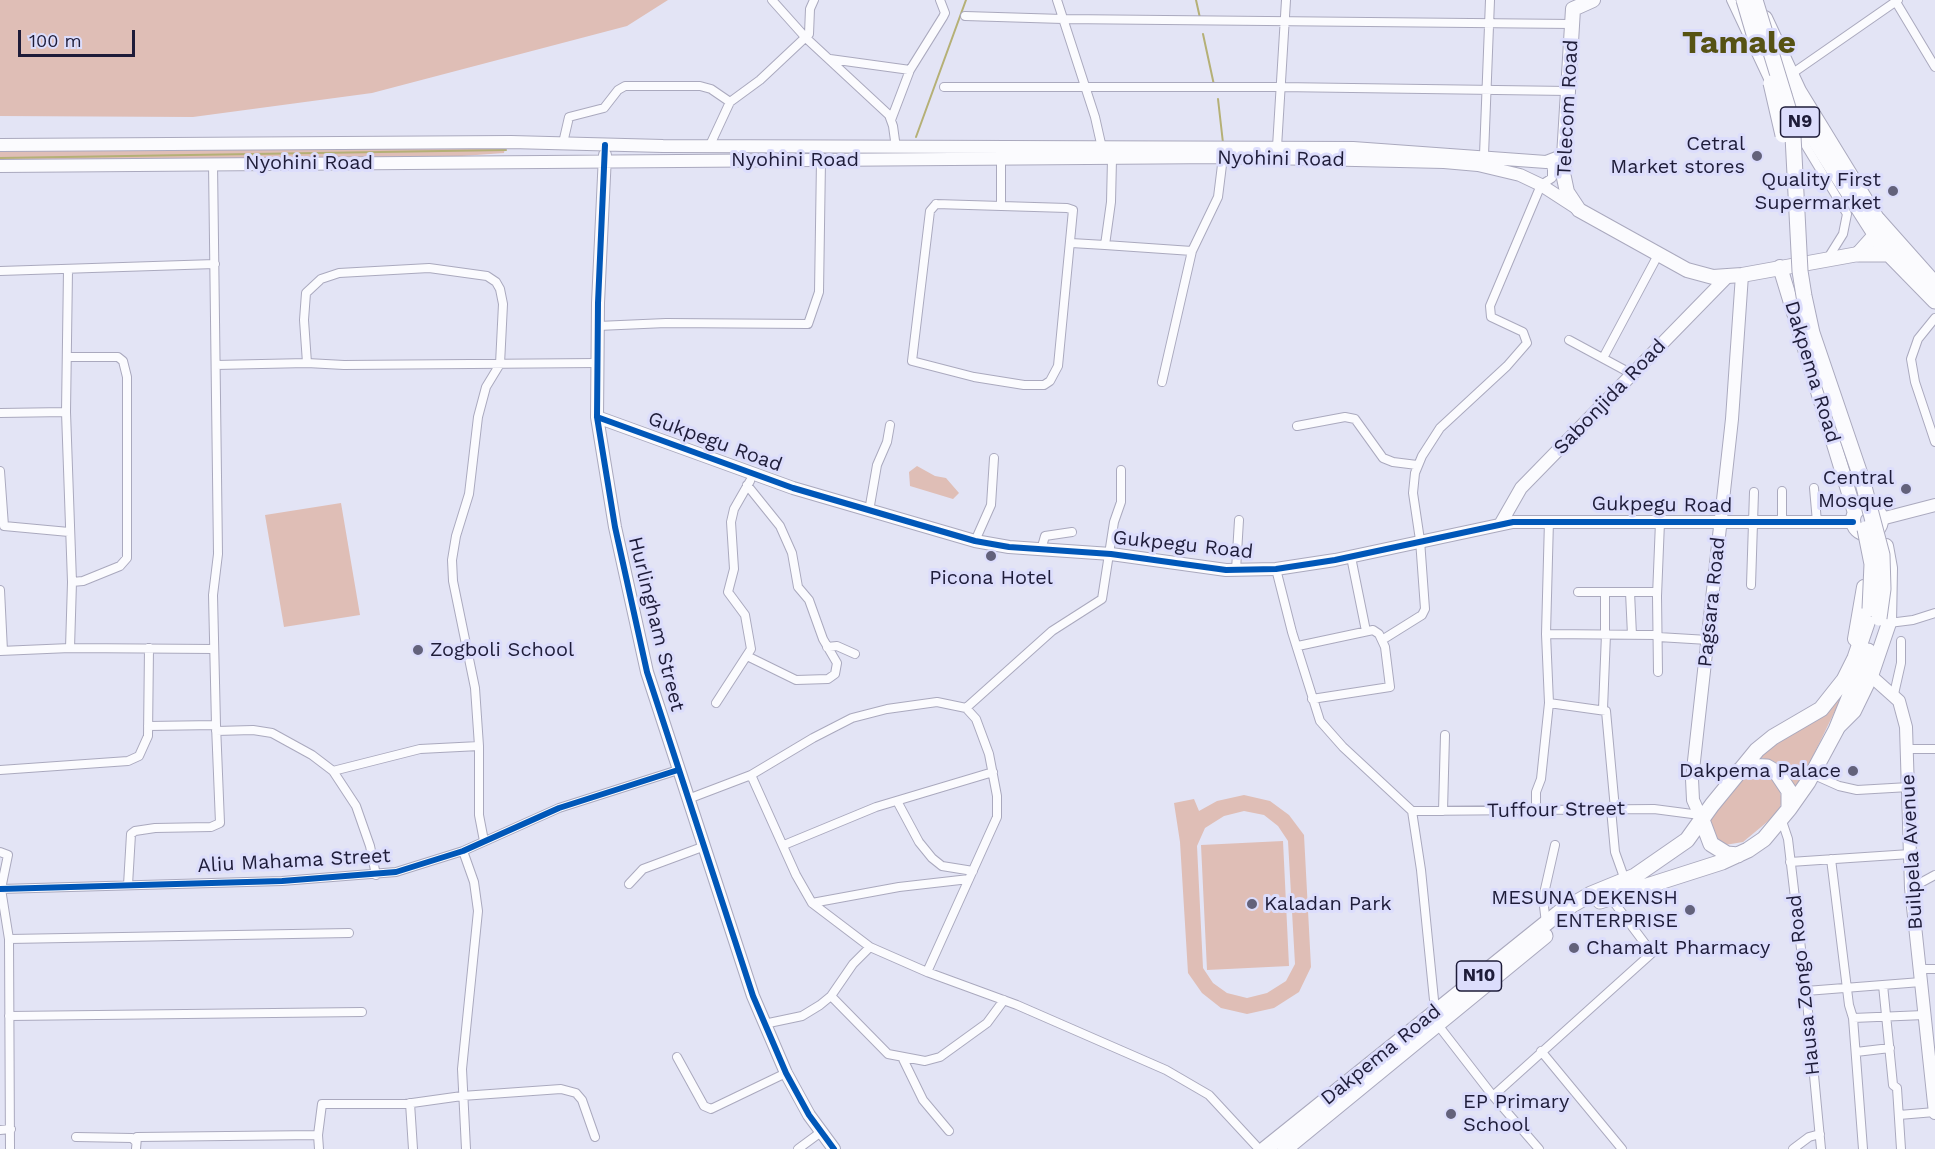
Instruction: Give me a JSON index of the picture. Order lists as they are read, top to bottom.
{
  "streets": {
    "highway": ["N9", "Dakpema Road", "N10"],
    "main road": ["Telecom Road"],
    "street": [
      "Nyohini Road",
      "Sabonjida Road",
      "Gukpegu Road",
      "Pagsara Road",
      "Hurlingham Street",
      "Tuffour Street",
      "Builpela Avenue",
      "Aliu Mahama Street",
      "Hausa Zongo Road"
    ]
  },
  "crossings": [
    ["Telecom Road", "Nyohini Road"],
    ["Nyohini Road", "Hurlingham Street"],
    ["Dakpema Road", "Gukpegu Road"],
    ["Dakpema Road", "Pagsara Road"],
    ["Dakpema Road", "Tuffour Street"],
    ["Dakpema Road", "N10"],
    ["Dakpema Road", "Hausa Zongo Road"],
    ["Sabonjida Road", "Gukpegu Road"],
    ["Gukpegu Road", "Pagsara Road"],
    ["Gukpegu Road", "Hurlingham Street"],
    ["Pagsara Road", "Tuffour Street"],
    ["Pagsara Road", "N10"],
    ["Pagsara Road", "Hausa Zongo Road"],
    ["Hurlingham Street", "Aliu Mahama Street"],
    ["Tuffour Street", "N10"],
    ["Tuffour Street", "Hausa Zongo Road"],
    ["N10", "Hausa Zongo Road"]
  ],
  "districts": ["Tamale"],
  "places": [
    "Cetral Market stores",
    "Quality First Supermarket",
    "Central Mosque",
    "Picona Hotel",
    "Zogboli School",
    "Dakpema Palace",
    "Kaladan Park",
    "MESUNA DEKENSH ENTERPRISE",
    "Chamalt Pharmacy",
    "EP Primary School"
  ],
  "scale_bar": "100 m"
}
